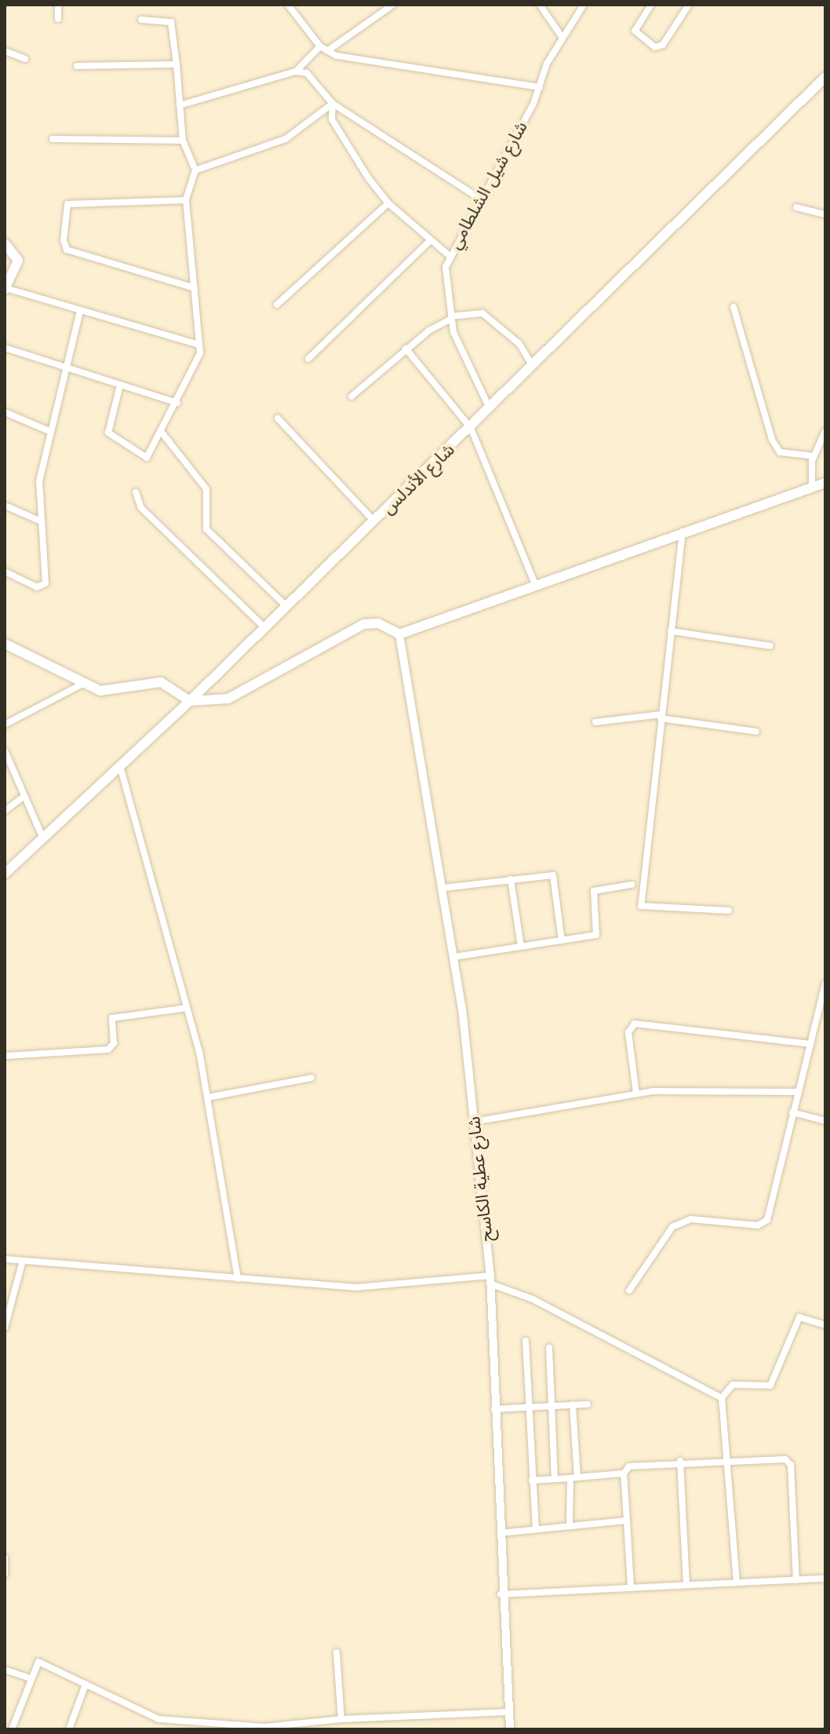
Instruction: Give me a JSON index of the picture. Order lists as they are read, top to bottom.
{
  "streets": {
    "main road": ["شارع الأندلس"],
    "street": ["شارع شيل الشلطامي", "شارع عطية الكاسح"]
  },
  "crossings": [
    ["شارع شيل الشلطامي", "شارع الأندلس"]
  ]
}
